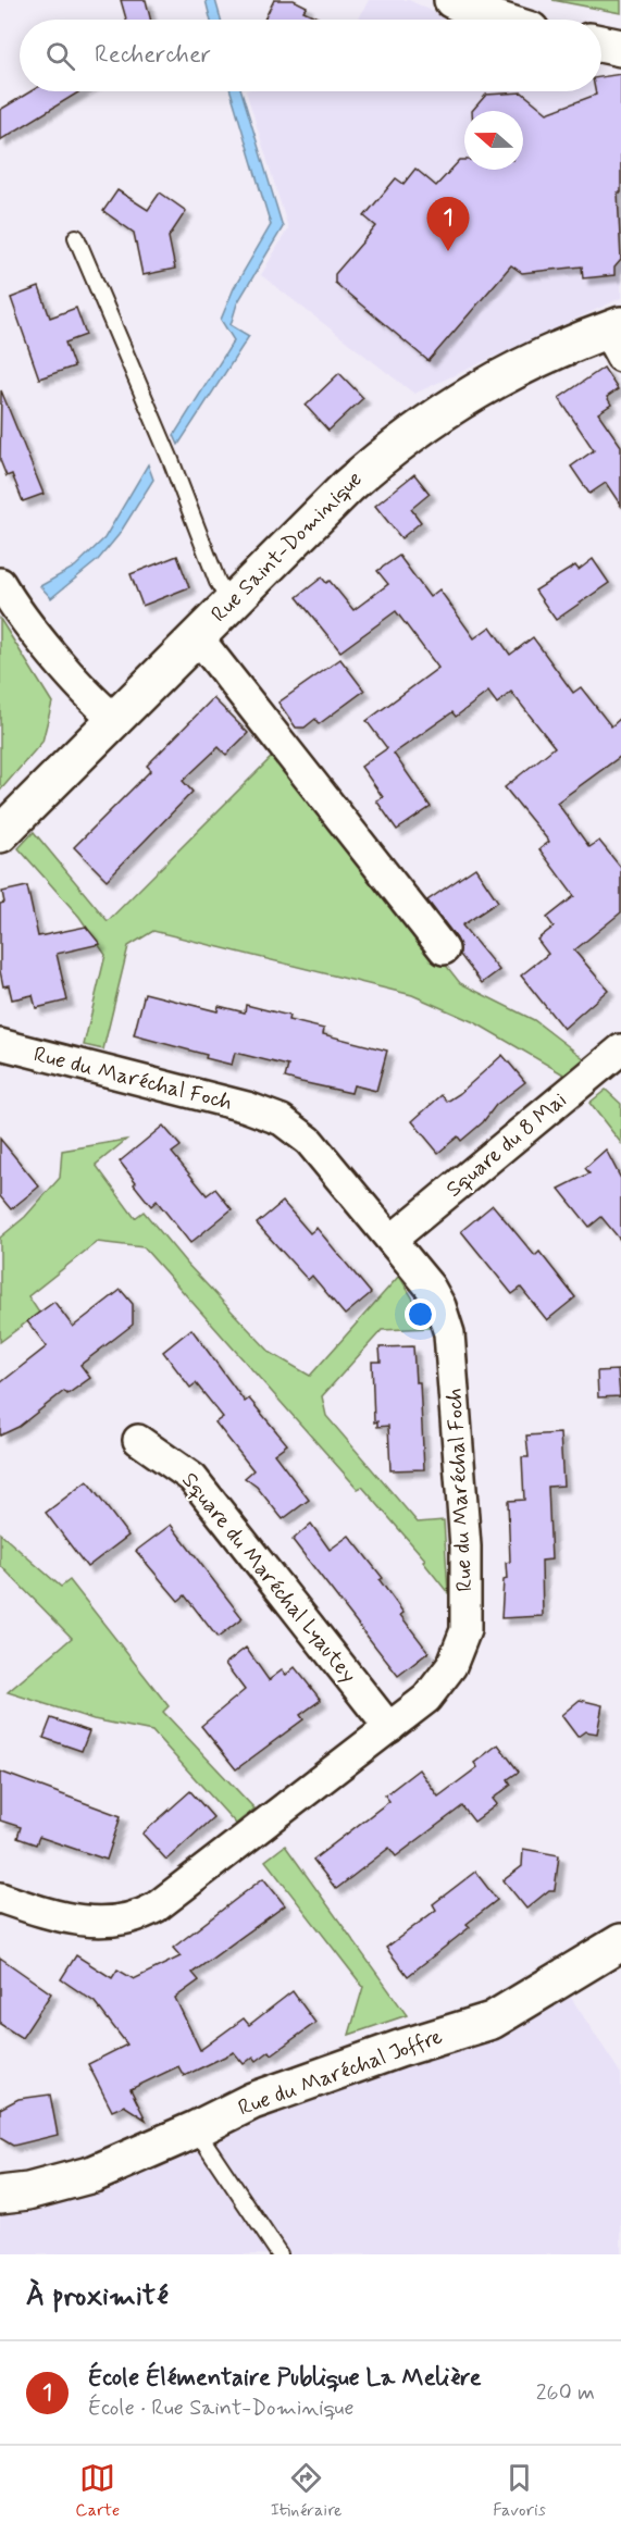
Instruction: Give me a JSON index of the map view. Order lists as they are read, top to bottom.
{
  "streets": {
    "street": [
      "Rue Saint-Dominique",
      "Rue du Maréchal Foch",
      "Square du 8 Mai",
      "Square du Maréchal Lyautey",
      "Rue du Maréchal Joffre"
    ]
  },
  "crossings": [
    ["Rue du Maréchal Foch", "Square du 8 Mai"],
    ["Rue du Maréchal Foch", "Square du Maréchal Lyautey"]
  ],
  "north": "left",
  "page": {
    "search": "Rechercher",
    "pins": "1",
    "heading": "À proximité",
    "list": [
      {
        "mark": "1",
        "name": "École Élémentaire Publique La Melière",
        "note": "École · Rue Saint-Dominique",
        "value": "260 m"
      }
    ],
    "nav": ["Carte", "Itinéraire", "Favoris"]
  }
}
